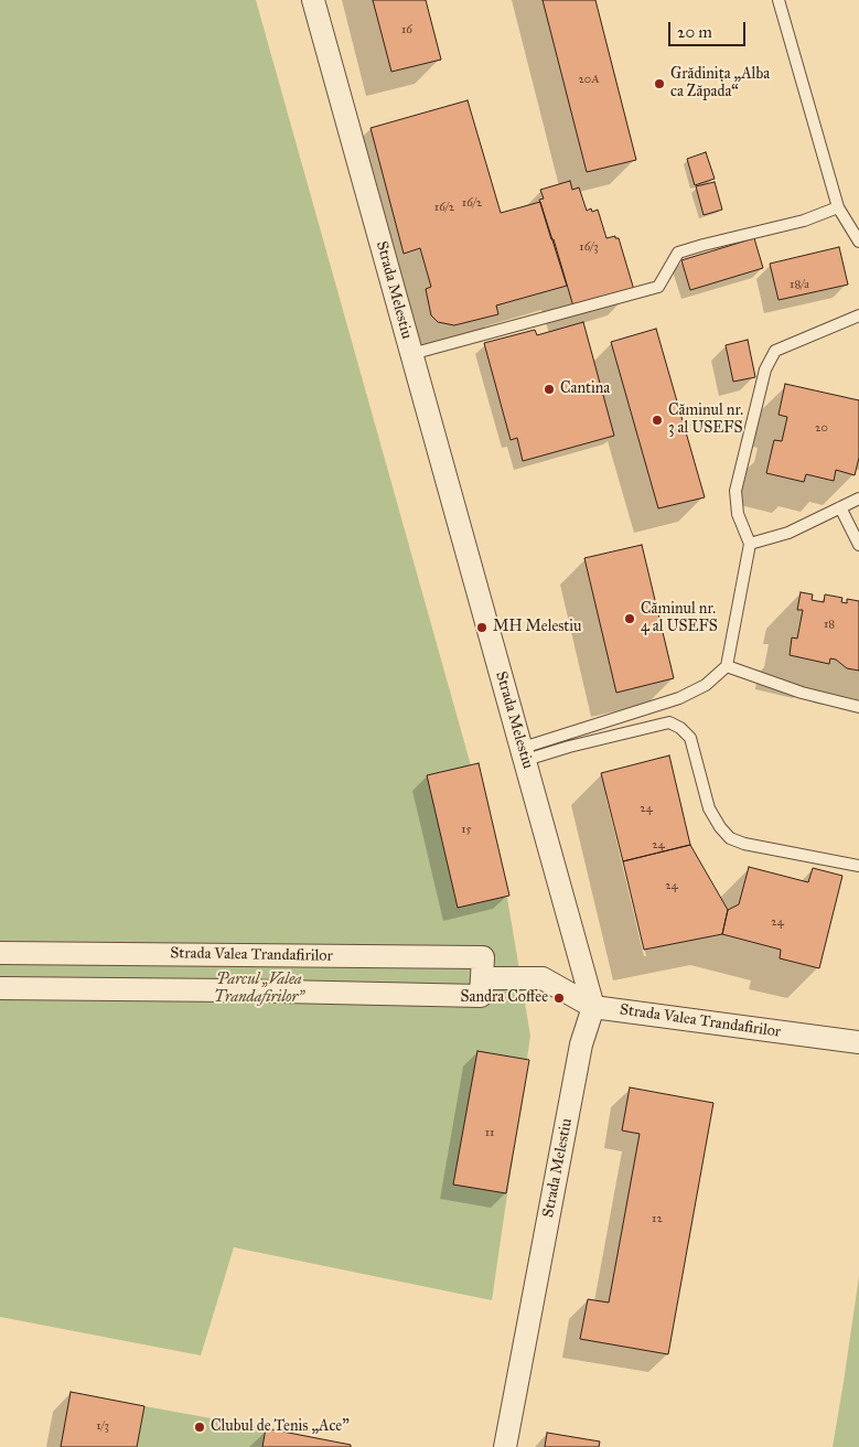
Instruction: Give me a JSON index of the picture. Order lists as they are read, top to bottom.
{
  "streets": {
    "street": ["Strada Melestiu", "Strada Valea Trandafirilor"]
  },
  "crossings": [
    ["Strada Melestiu", "Strada Valea Trandafirilor"]
  ],
  "parks": ["Parcul „Valea Trandafirilor”"],
  "places": [
    "Grădinița „Alba ca Zăpada“",
    "Cantina",
    "Căminul nr. 3 al USEFS",
    "Căminul nr. 4 al USEFS",
    "MH Melestiu",
    "Sandra Coffee",
    "Clubul de Tenis „Ace”"
  ],
  "house_numbers": [
    "16",
    "20A",
    "16/2",
    "16/2",
    "16/3",
    "18/a",
    "20",
    "18",
    "24",
    "15",
    "24",
    "24",
    "24",
    "11",
    "12",
    "1/3"
  ],
  "scale_bar": "20 m"
}
